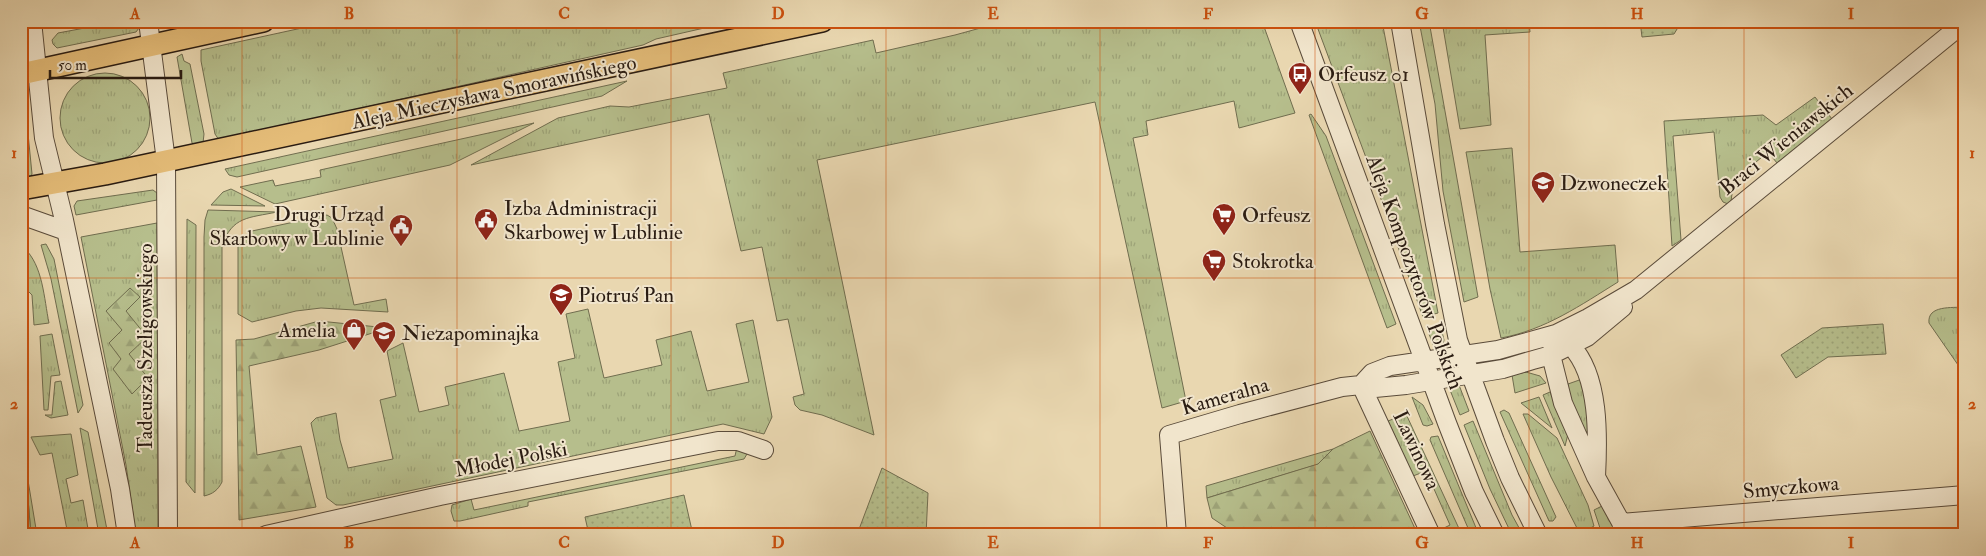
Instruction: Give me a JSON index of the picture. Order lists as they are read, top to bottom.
{
  "streets": {
    "main road": ["Aleja Mieczysława Smorawińskiego"],
    "street": [
      "Braci Wieniawskich",
      "Aleja Kompozytorów Polskich",
      "Tadeusza Szeligowskiego",
      "Kameralna",
      "Lawinowa",
      "Młodej Polski",
      "Smyczkowa"
    ]
  },
  "crossings": [
    ["Aleja Mieczysława Smorawińskiego", "Tadeusza Szeligowskiego"],
    ["Braci Wieniawskich", "Aleja Kompozytorów Polskich"],
    ["Braci Wieniawskich", "Kameralna"],
    ["Aleja Kompozytorów Polskich", "Kameralna"],
    ["Kameralna", "Lawinowa"]
  ],
  "places": {
    "bus stop": ["Orfeusz 01"],
    "school or university": ["Dzwoneczek", "Piotruś Pan", "Niezapominajka"],
    "supermarket": ["Orfeusz", "Stokrotka"],
    "public building": ["Izba Administracji Skarbowej w Lublinie", "Drugi Urząd Skarbowy w Lublinie"],
    "shop": ["Amelia"]
  },
  "scale_bar": "50 m",
  "grid": {
    "columns": [
      "A",
      "B",
      "C",
      "D",
      "E",
      "F",
      "G",
      "H",
      "I"
    ],
    "rows": ["1", "2"]
  }
}
